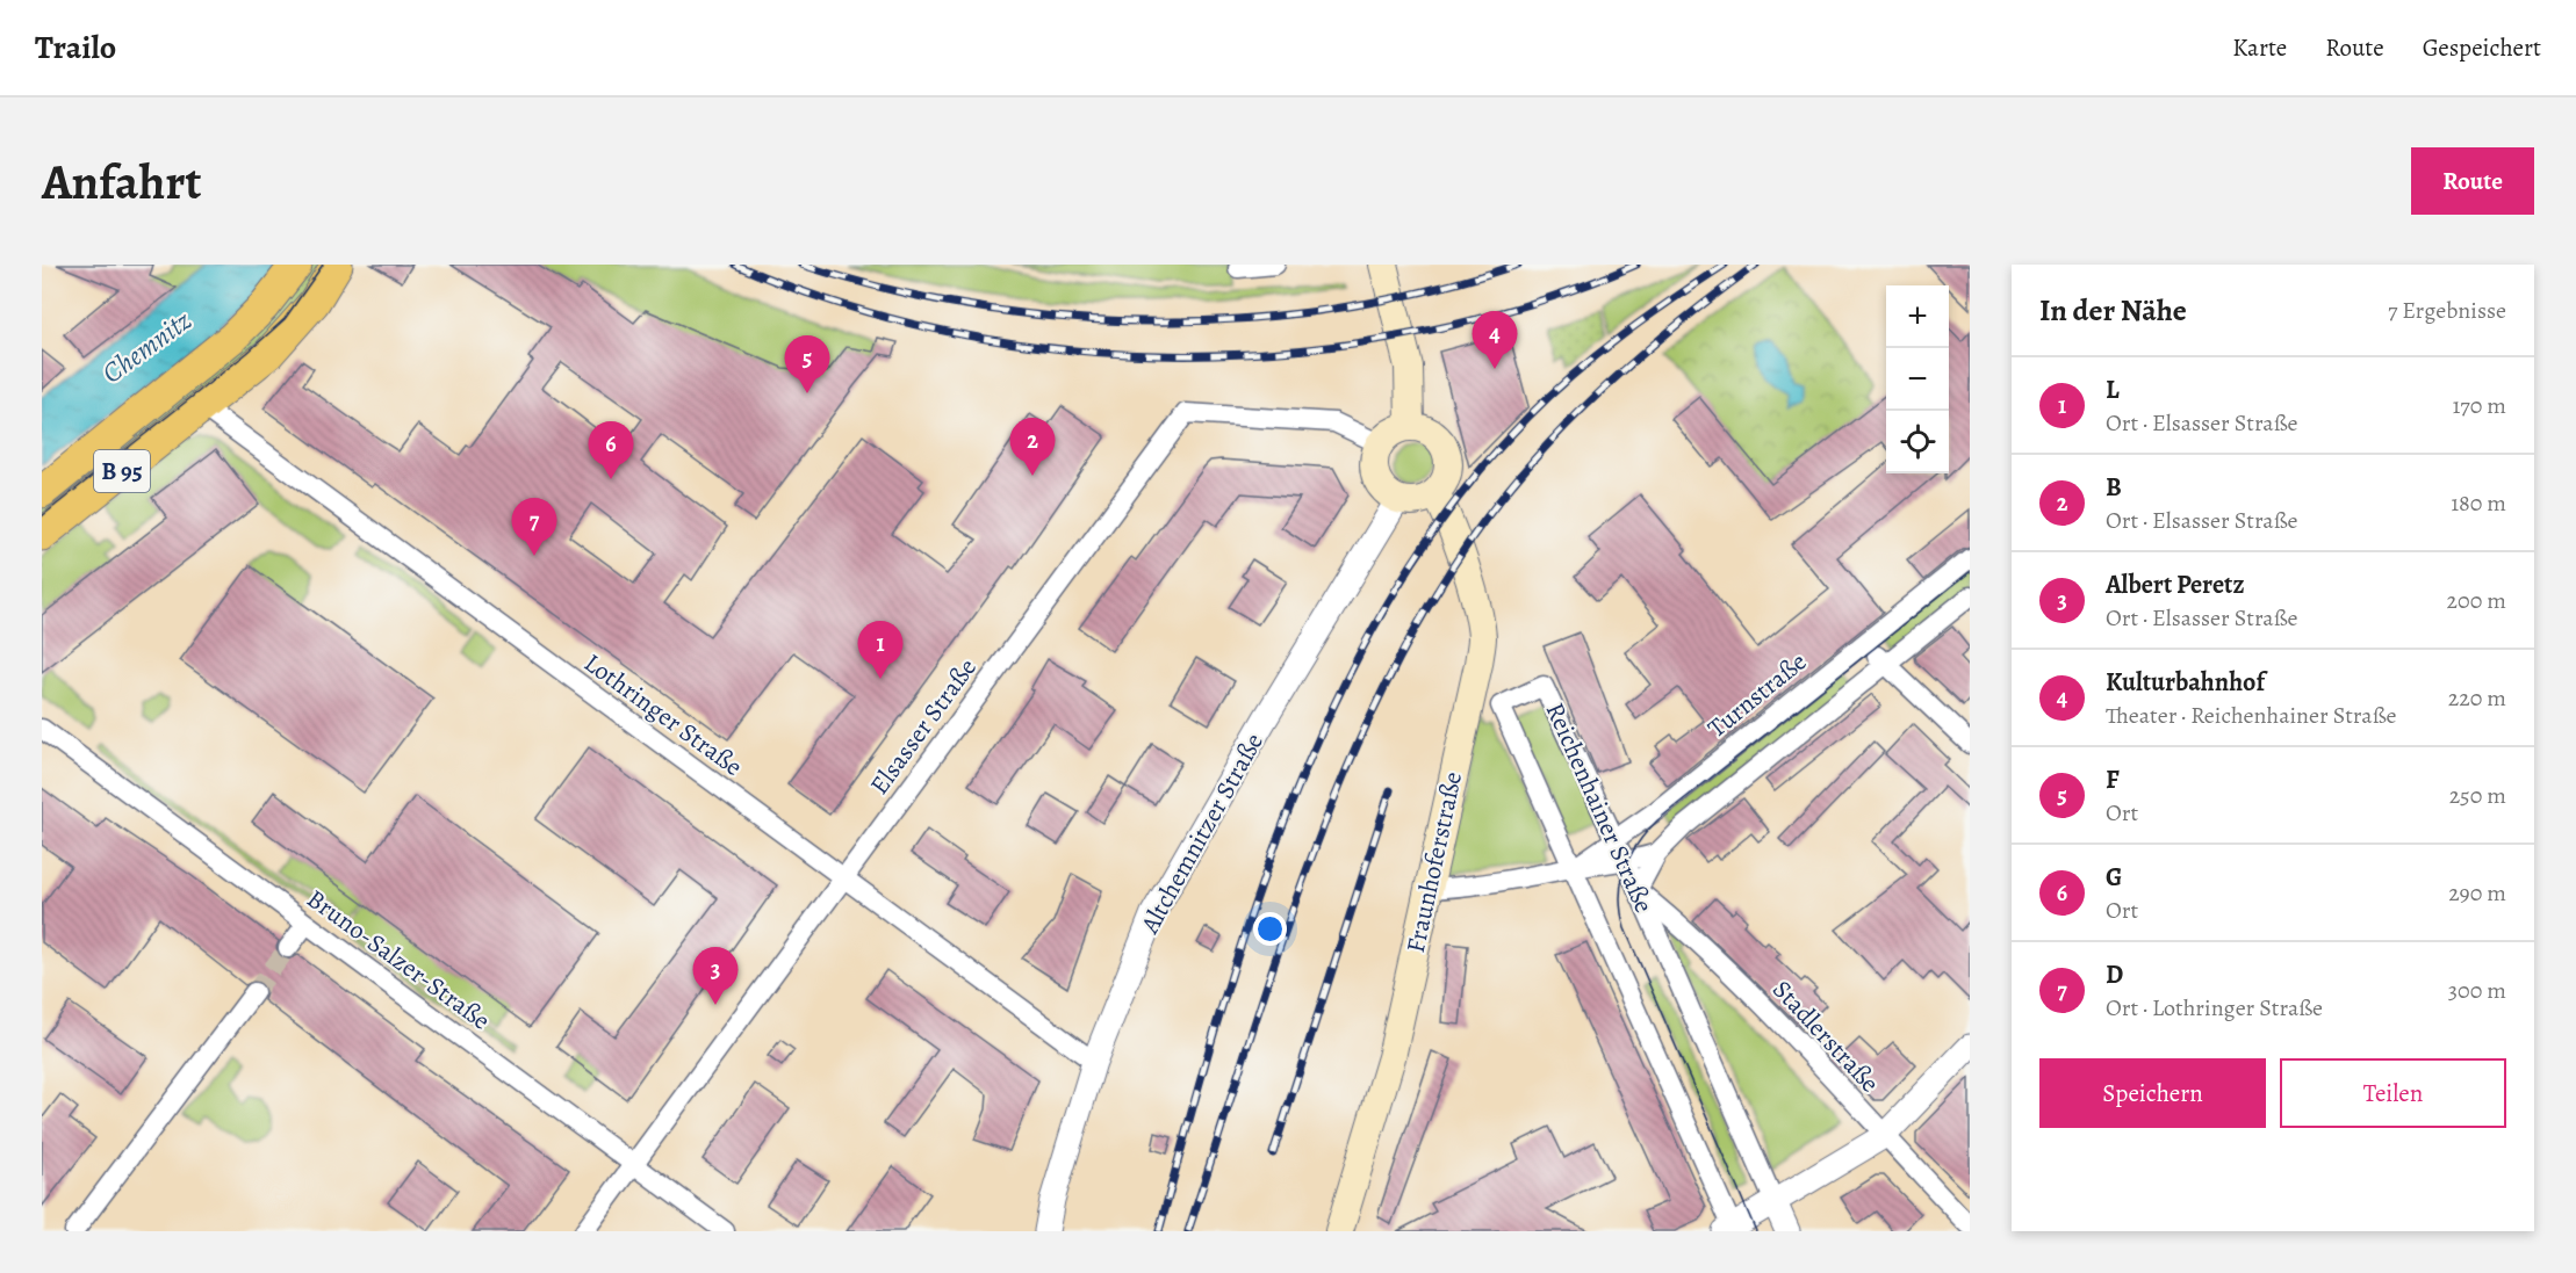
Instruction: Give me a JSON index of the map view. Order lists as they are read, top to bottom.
{
  "streets": {
    "main road": ["B 95", "Fraunhoferstraße"],
    "street": [
      "Turnstraße",
      "Lothringer Straße",
      "Elsasser Straße",
      "Reichenhainer Straße",
      "Altchemnitzer Straße",
      "Bruno-Salzer-Straße",
      "Stadlerstraße"
    ]
  },
  "crossings": [
    ["B 95", "Lothringer Straße"],
    ["Turnstraße", "Reichenhainer Straße"],
    ["Turnstraße", "Fraunhoferstraße"],
    ["Turnstraße", "Stadlerstraße"],
    ["Lothringer Straße", "Elsasser Straße"],
    ["Lothringer Straße", "Altchemnitzer Straße"],
    ["Elsasser Straße", "Altchemnitzer Straße"],
    ["Elsasser Straße", "Fraunhoferstraße"],
    ["Elsasser Straße", "Bruno-Salzer-Straße"],
    ["Reichenhainer Straße", "Stadlerstraße"],
    ["Altchemnitzer Straße", "Fraunhoferstraße"]
  ],
  "water": ["Chemnitz"],
  "page": {
    "header": "Trailo",
    "nav": ["Karte", "Route", "Gespeichert"],
    "buttons": [
      "Route",
      ["Speichern", "Teilen"]
    ],
    "title": "Anfahrt",
    "heading": ["In der Nähe", "7 Ergebnisse"],
    "map_buttons": ["+", "−"],
    "pins": [
      "4",
      "5",
      "2",
      "6",
      "7",
      "1",
      "3"
    ],
    "list": [
      {
        "mark": "1",
        "name": "L",
        "note": "Ort · Elsasser Straße",
        "value": "170 m"
      },
      {
        "mark": "2",
        "name": "B",
        "note": "Ort · Elsasser Straße",
        "value": "180 m"
      },
      {
        "mark": "3",
        "name": "Albert Peretz",
        "note": "Ort · Elsasser Straße",
        "value": "200 m"
      },
      {
        "mark": "4",
        "name": "Kulturbahnhof",
        "note": "Theater · Reichenhainer Straße",
        "value": "220 m"
      },
      {
        "mark": "5",
        "name": "F",
        "note": "Ort",
        "value": "250 m"
      },
      {
        "mark": "6",
        "name": "G",
        "note": "Ort",
        "value": "290 m"
      },
      {
        "mark": "7",
        "name": "D",
        "note": "Ort · Lothringer Straße",
        "value": "300 m"
      }
    ]
  }
}
